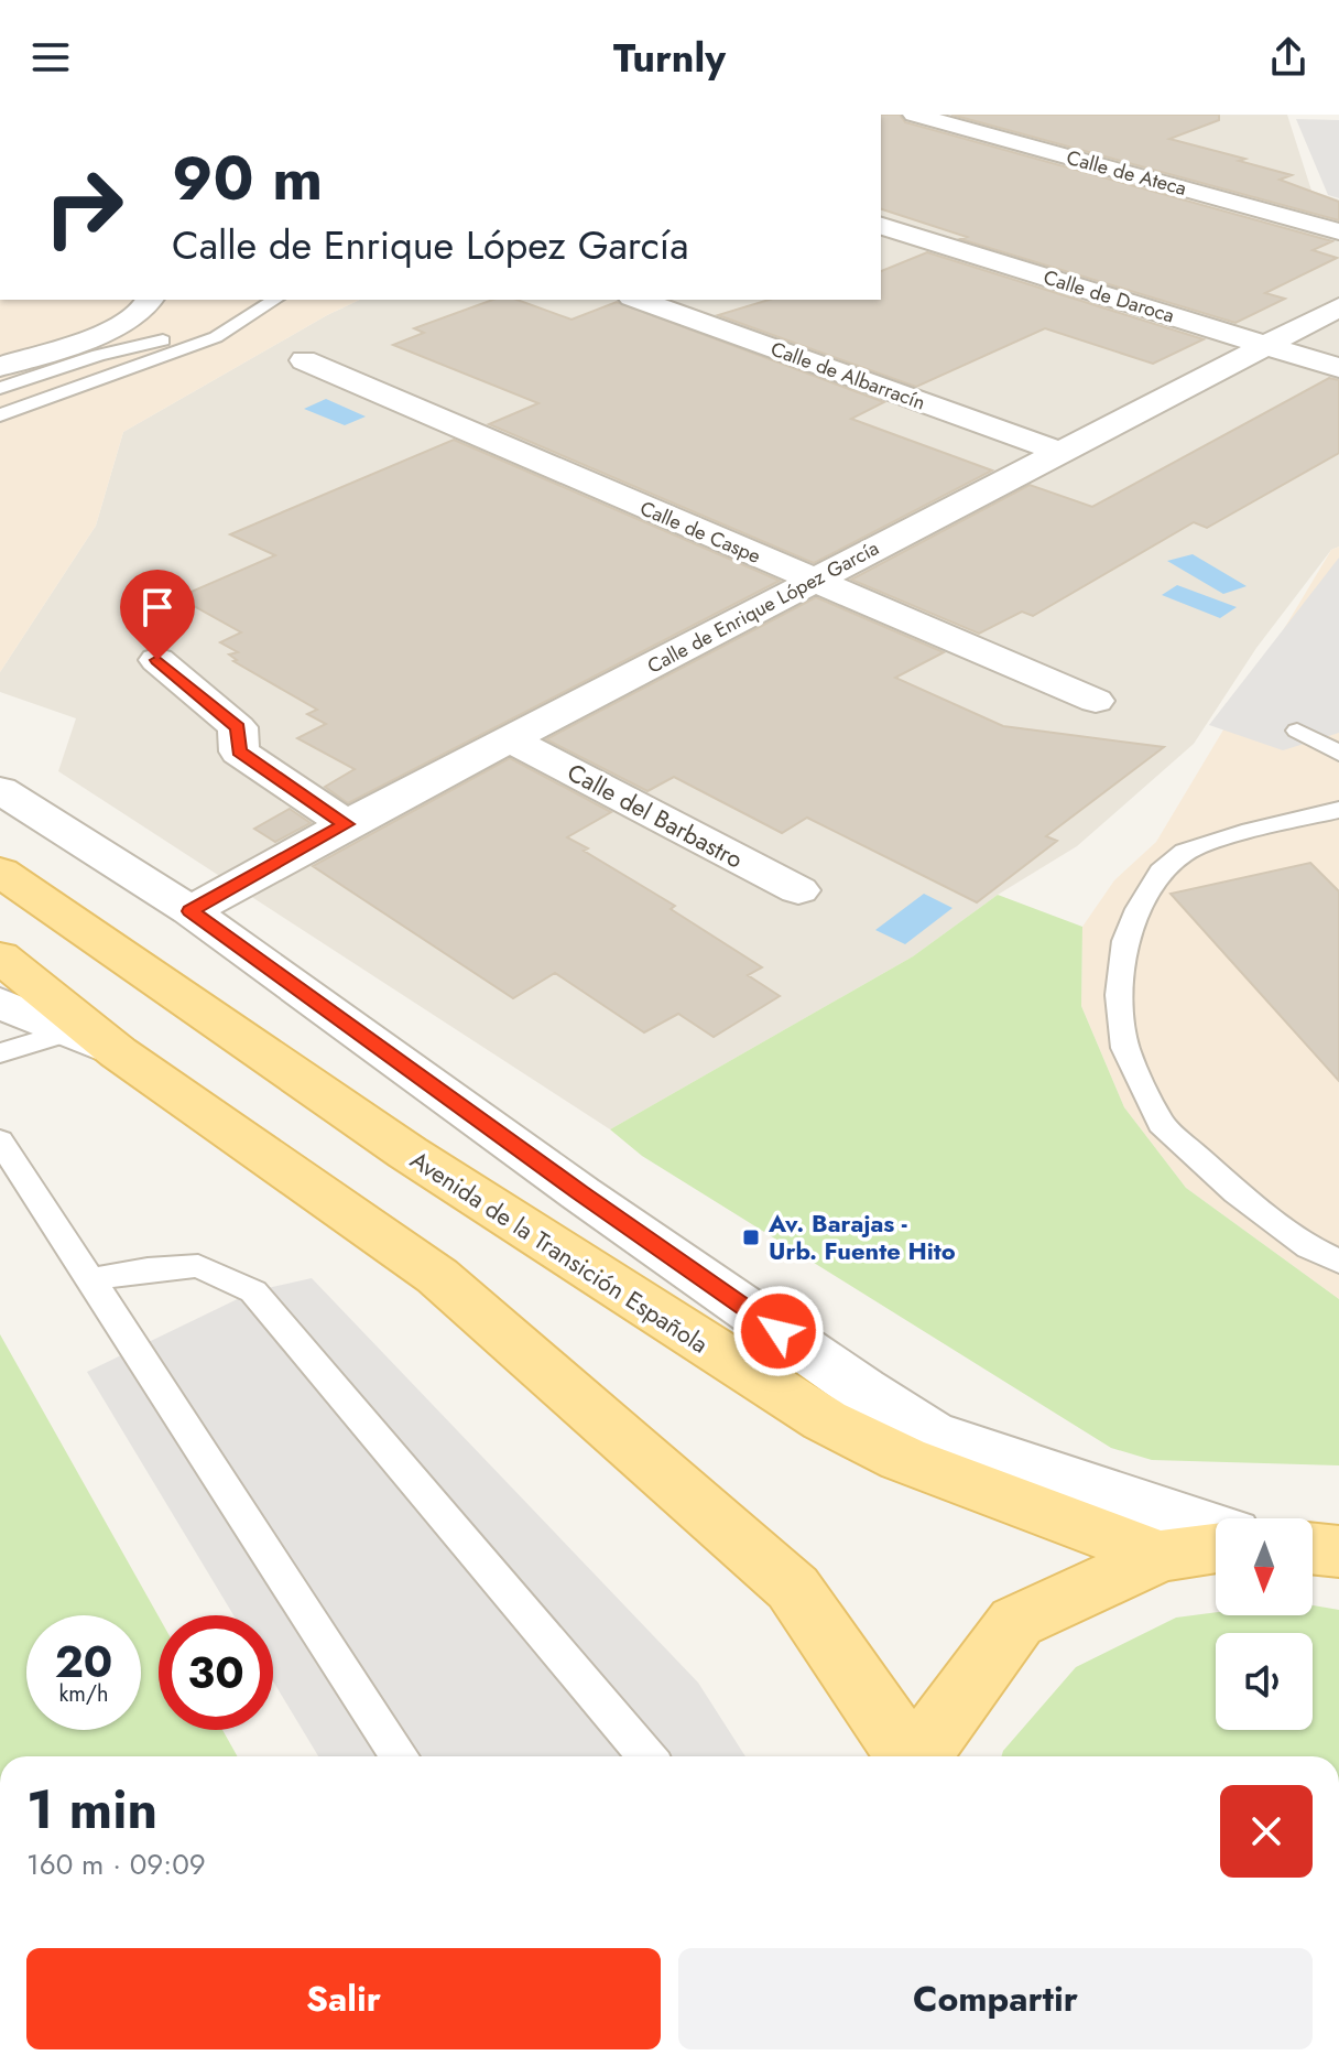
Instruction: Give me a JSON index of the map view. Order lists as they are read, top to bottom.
{
  "streets": {
    "main road": ["Avenida de la Transición Española"],
    "street": [
      "Calle de Ateca",
      "Calle de Daroca",
      "Calle de Albarracín",
      "Calle de Caspe",
      "Calle de Enrique López García",
      "Calle del Barbastro"
    ]
  },
  "crossings": [
    ["Calle de Daroca", "Calle de Enrique López García"],
    ["Calle de Albarracín", "Calle de Enrique López García"],
    ["Calle de Caspe", "Calle de Enrique López García"],
    ["Calle de Enrique López García", "Calle del Barbastro"]
  ],
  "places": {
    "transit": ["Av. Barajas - Urb. Fuente Hito"]
  },
  "north": "bottom",
  "page": {
    "header": "Turnly",
    "turn": ["90 m", "Calle de Enrique López García"],
    "speed": "20 km/h",
    "limit": "30",
    "heading": ["1 min", "160 m · 09:09"],
    "buttons": ["Salir", "Compartir"]
  }
}
